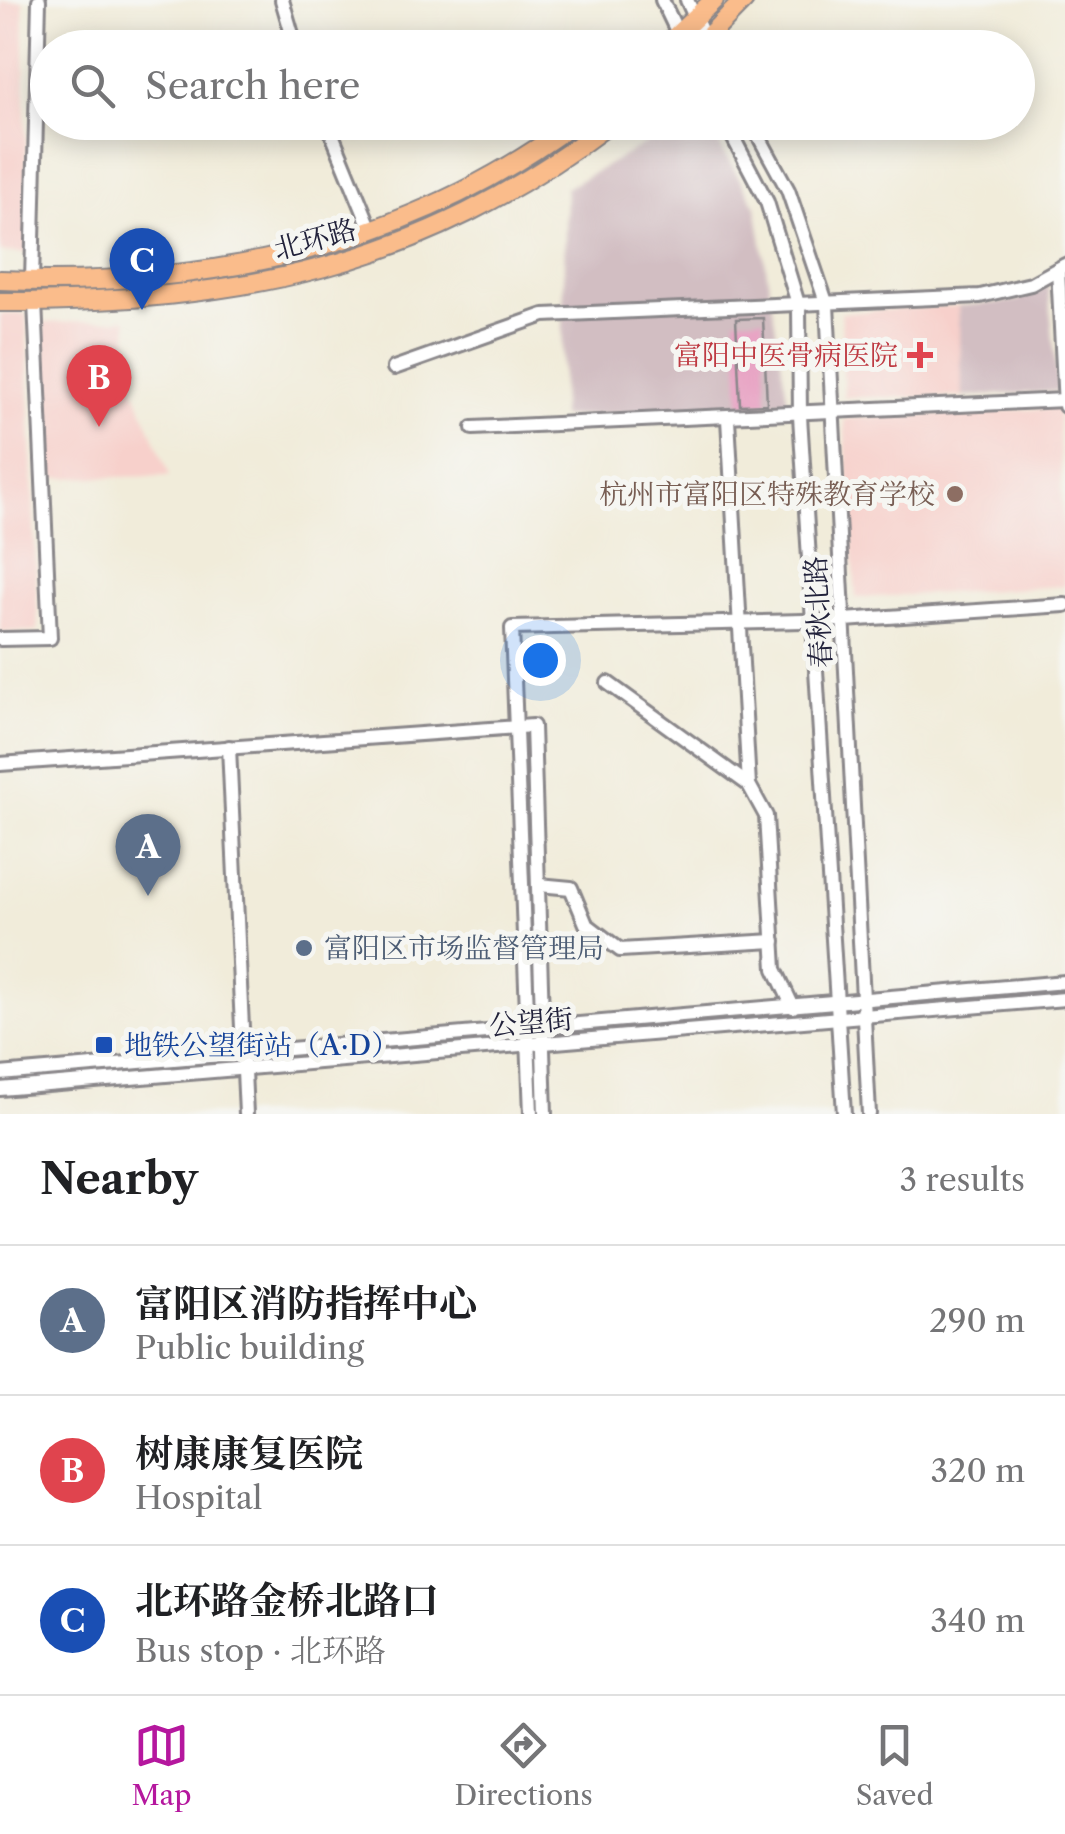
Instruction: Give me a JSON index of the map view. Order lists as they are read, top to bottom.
{
  "streets": {
    "main road": ["北环路"],
    "street": ["春秋北路", "公望街"]
  },
  "crossings": [
    ["春秋北路", "公望街"]
  ],
  "places": {
    "health": ["富阳中医骨病医院"],
    "other": ["杭州市富阳区特殊教育学校", "富阳区市场监督管理局"],
    "transit": ["地铁公望街站（A·D）"]
  },
  "page": {
    "search": "Search here",
    "pins": ["C", "B", "A"],
    "heading": ["Nearby", "3 results"],
    "list": [
      {
        "mark": "A",
        "name": "富阳区消防指挥中心",
        "note": "Public building",
        "value": "290 m"
      },
      {
        "mark": "B",
        "name": "树康康复医院",
        "note": "Hospital",
        "value": "320 m"
      },
      {
        "mark": "C",
        "name": "北环路金桥北路口",
        "note": "Bus stop · 北环路",
        "value": "340 m"
      }
    ],
    "nav": ["Map", "Directions", "Saved"]
  }
}
